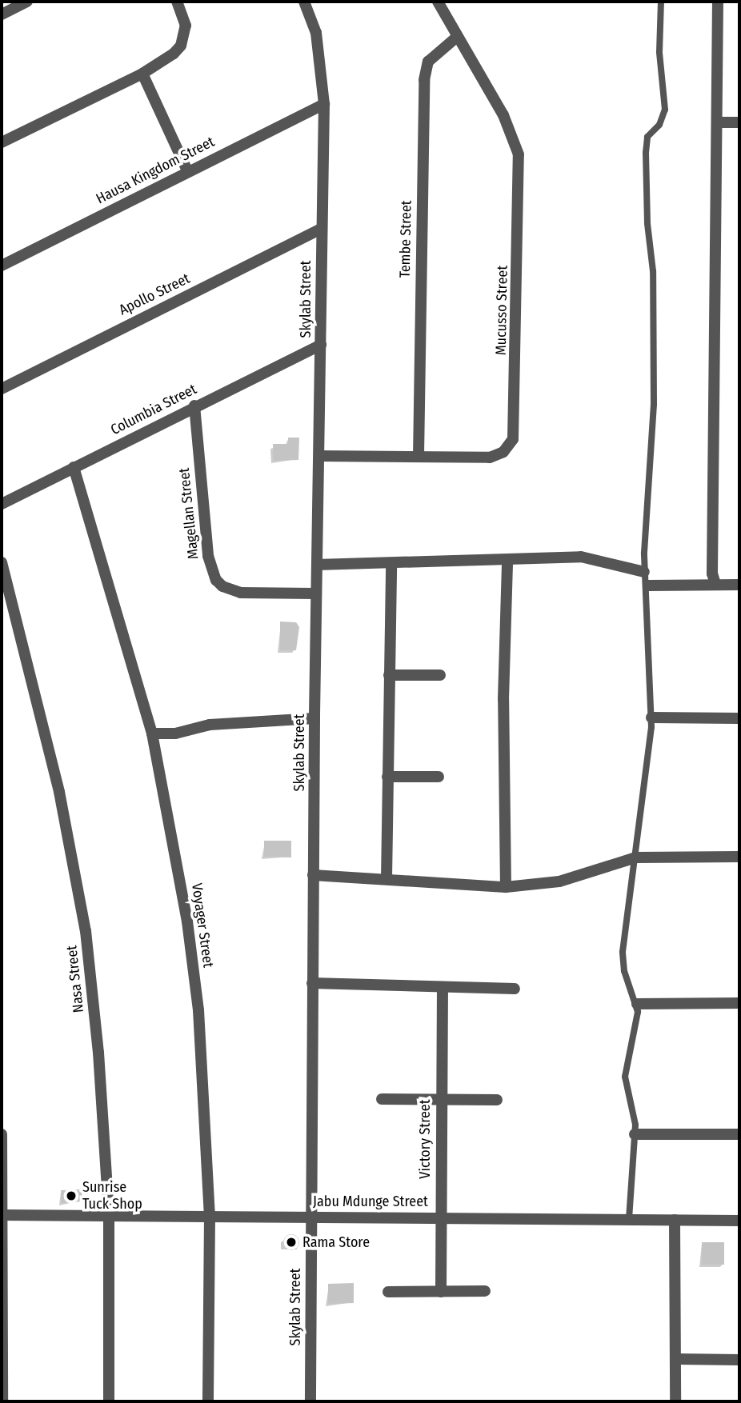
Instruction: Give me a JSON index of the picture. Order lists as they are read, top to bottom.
{
  "streets": {
    "street": [
      "Hausa Kingdom Street",
      "Tembe Street",
      "Apollo Street",
      "Skylab Street",
      "Mucusso Street",
      "Columbia Street",
      "Magellan Street",
      "Voyager Street",
      "Nasa Street",
      "Victory Street",
      "Jabu Mdunge Street"
    ]
  },
  "crossings": [
    ["Hausa Kingdom Street", "Skylab Street"],
    ["Tembe Street", "Mucusso Street"],
    ["Apollo Street", "Skylab Street"],
    ["Skylab Street", "Mucusso Street"],
    ["Skylab Street", "Columbia Street"],
    ["Skylab Street", "Magellan Street"],
    ["Skylab Street", "Jabu Mdunge Street"],
    ["Columbia Street", "Magellan Street"],
    ["Columbia Street", "Voyager Street"],
    ["Voyager Street", "Jabu Mdunge Street"],
    ["Nasa Street", "Jabu Mdunge Street"],
    ["Victory Street", "Jabu Mdunge Street"]
  ],
  "places": ["Sunrise Tuck Shop", "Rama Store"]
}
